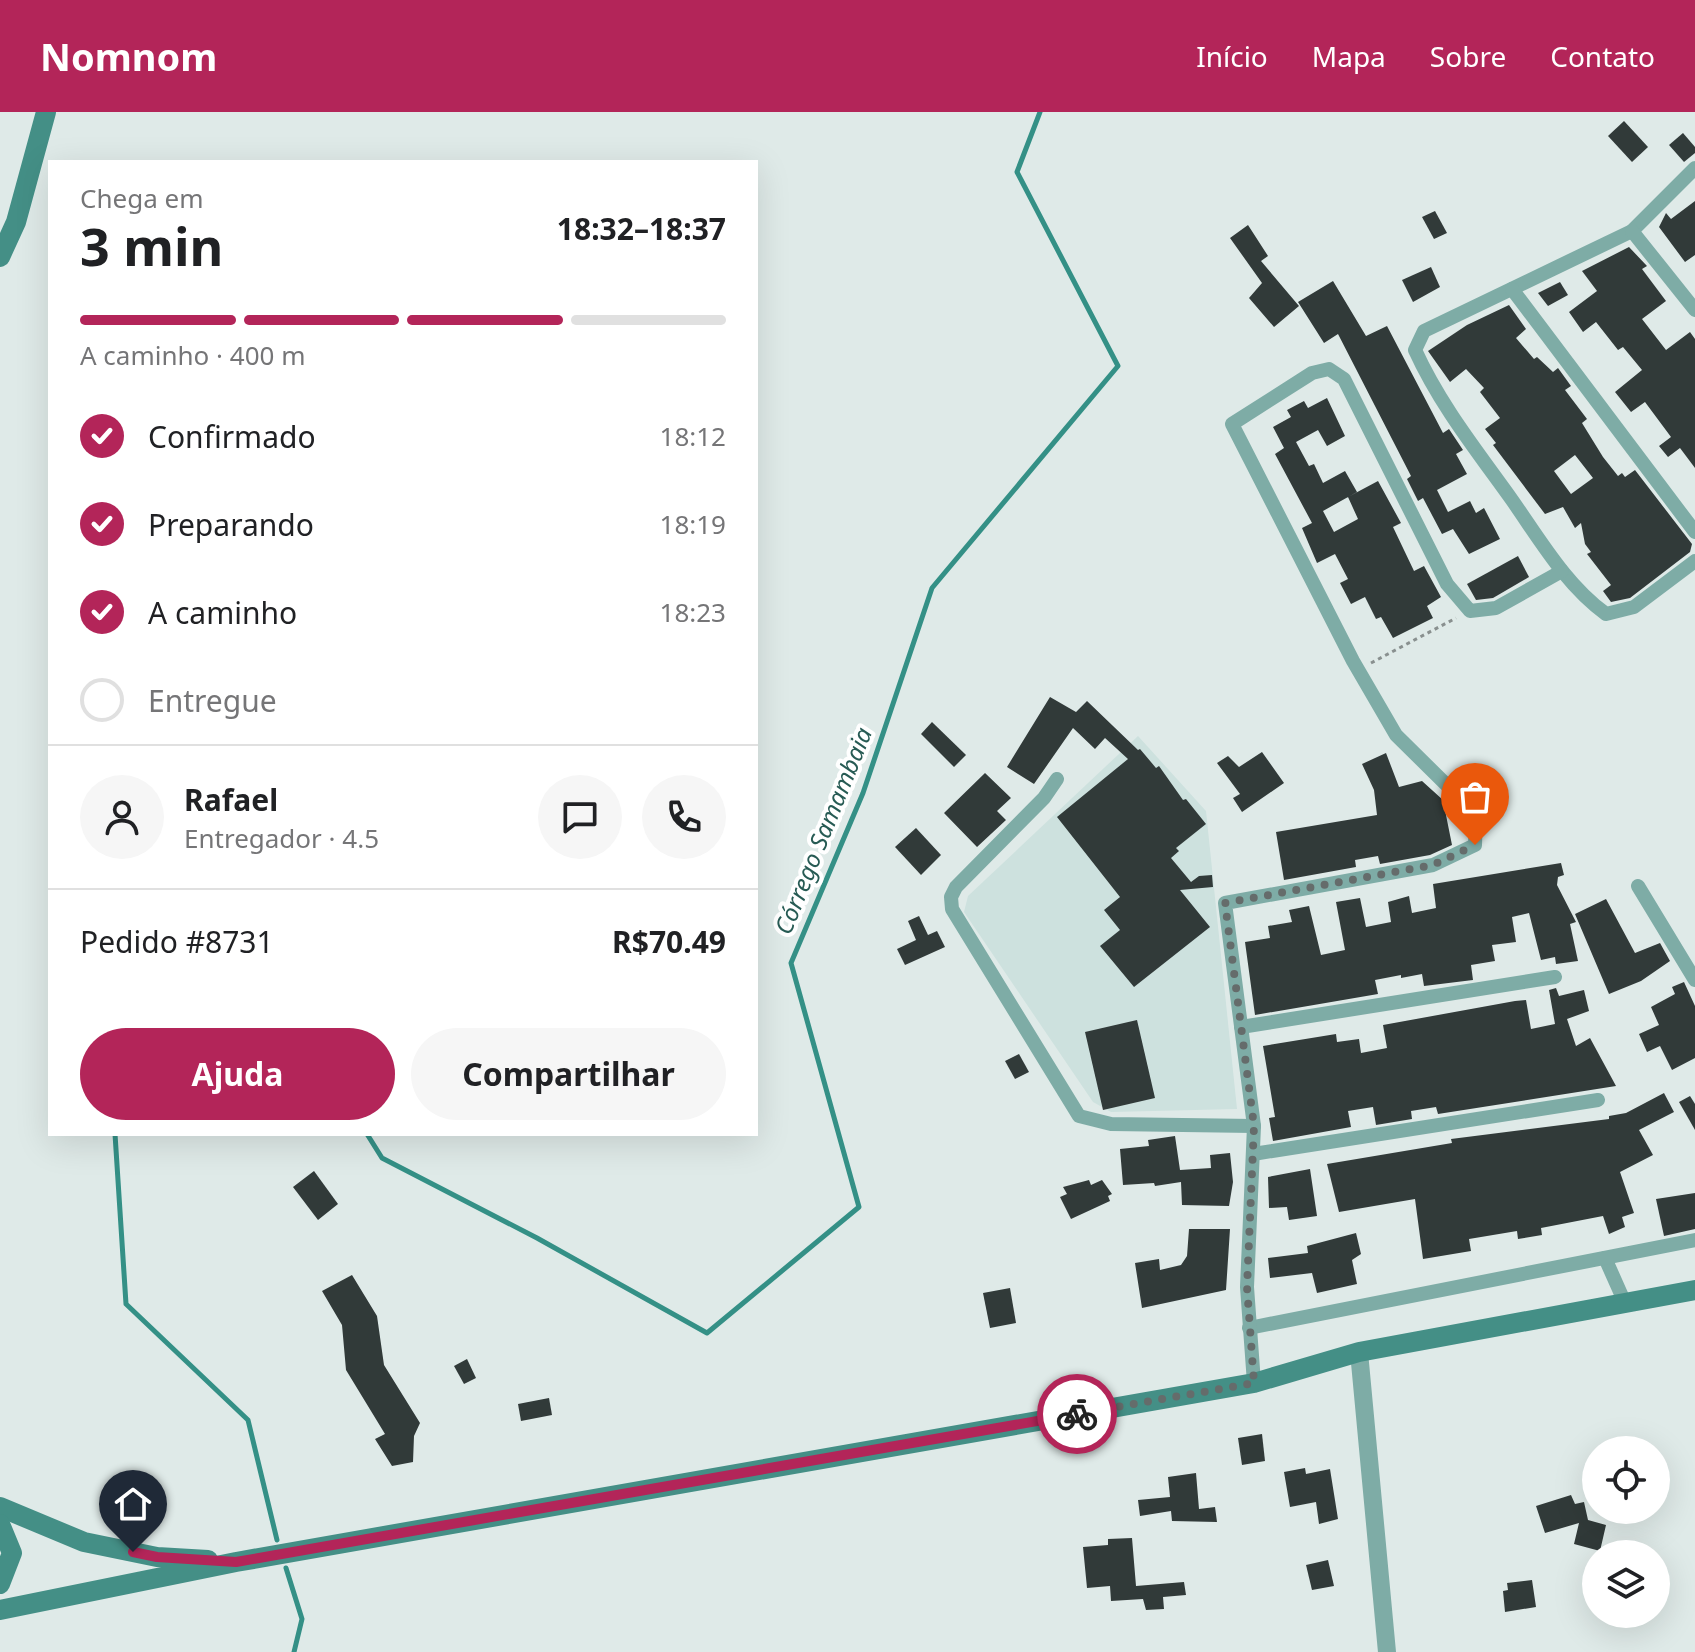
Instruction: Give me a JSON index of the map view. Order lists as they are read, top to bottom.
{
  "water": ["Córrego Samambaia"],
  "page": {
    "header": "Nomnom",
    "nav": [
      "Início",
      "Mapa",
      "Sobre",
      "Contato"
    ],
    "heading": ["3 min", "Chega em", "18:32–18:37"],
    "panel": [
      "Rafael",
      "Entregador · 4.5",
      "Pedido #8731",
      "R$70.49"
    ],
    "bar": "A caminho · 400 m",
    "list": [
      ["Confirmado", "18:12"],
      ["Preparando", "18:19"],
      ["A caminho", "18:23"],
      "Entregue"
    ],
    "buttons": ["Ajuda", "Compartilhar"]
  }
}
